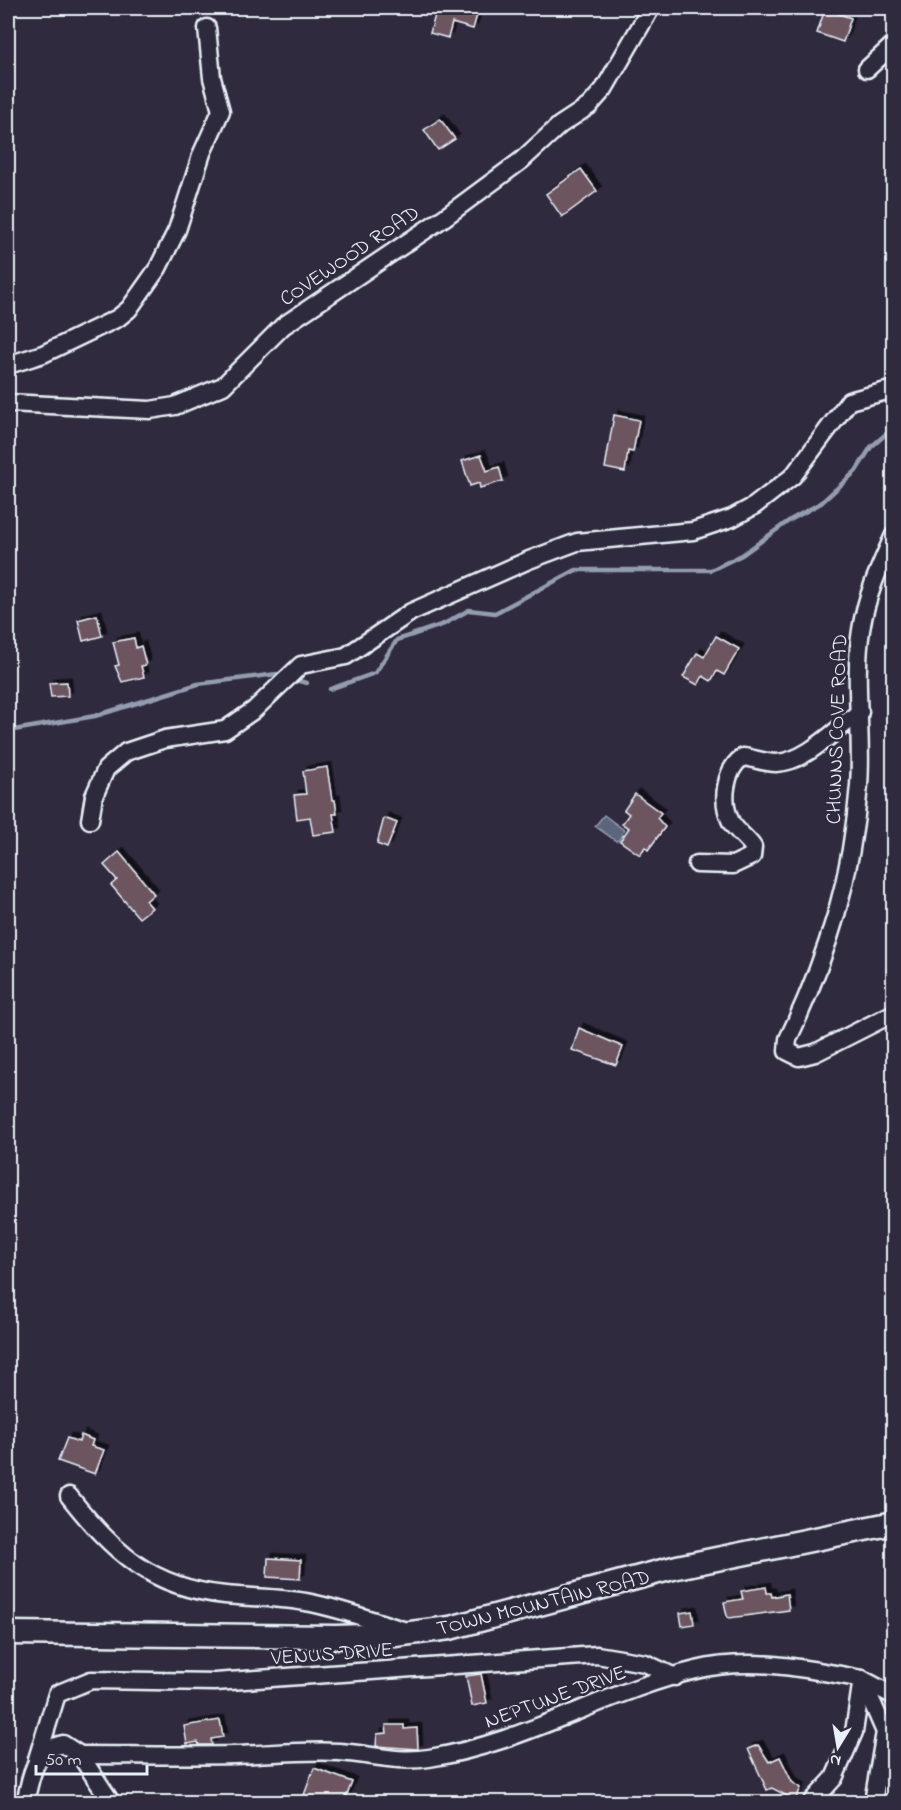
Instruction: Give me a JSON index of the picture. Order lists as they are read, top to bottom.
{
  "streets": {
    "main road": ["TOWN MOUNTAIN ROAD"],
    "street": [
      "COVEWOOD ROAD",
      "CHUNNS COVE ROAD",
      "VENUS DRIVE",
      "NEPTUNE DRIVE"
    ]
  },
  "crossings": [
    ["VENUS DRIVE", "NEPTUNE DRIVE"]
  ],
  "scale_bar": "50 m",
  "north": "bottom"
}
